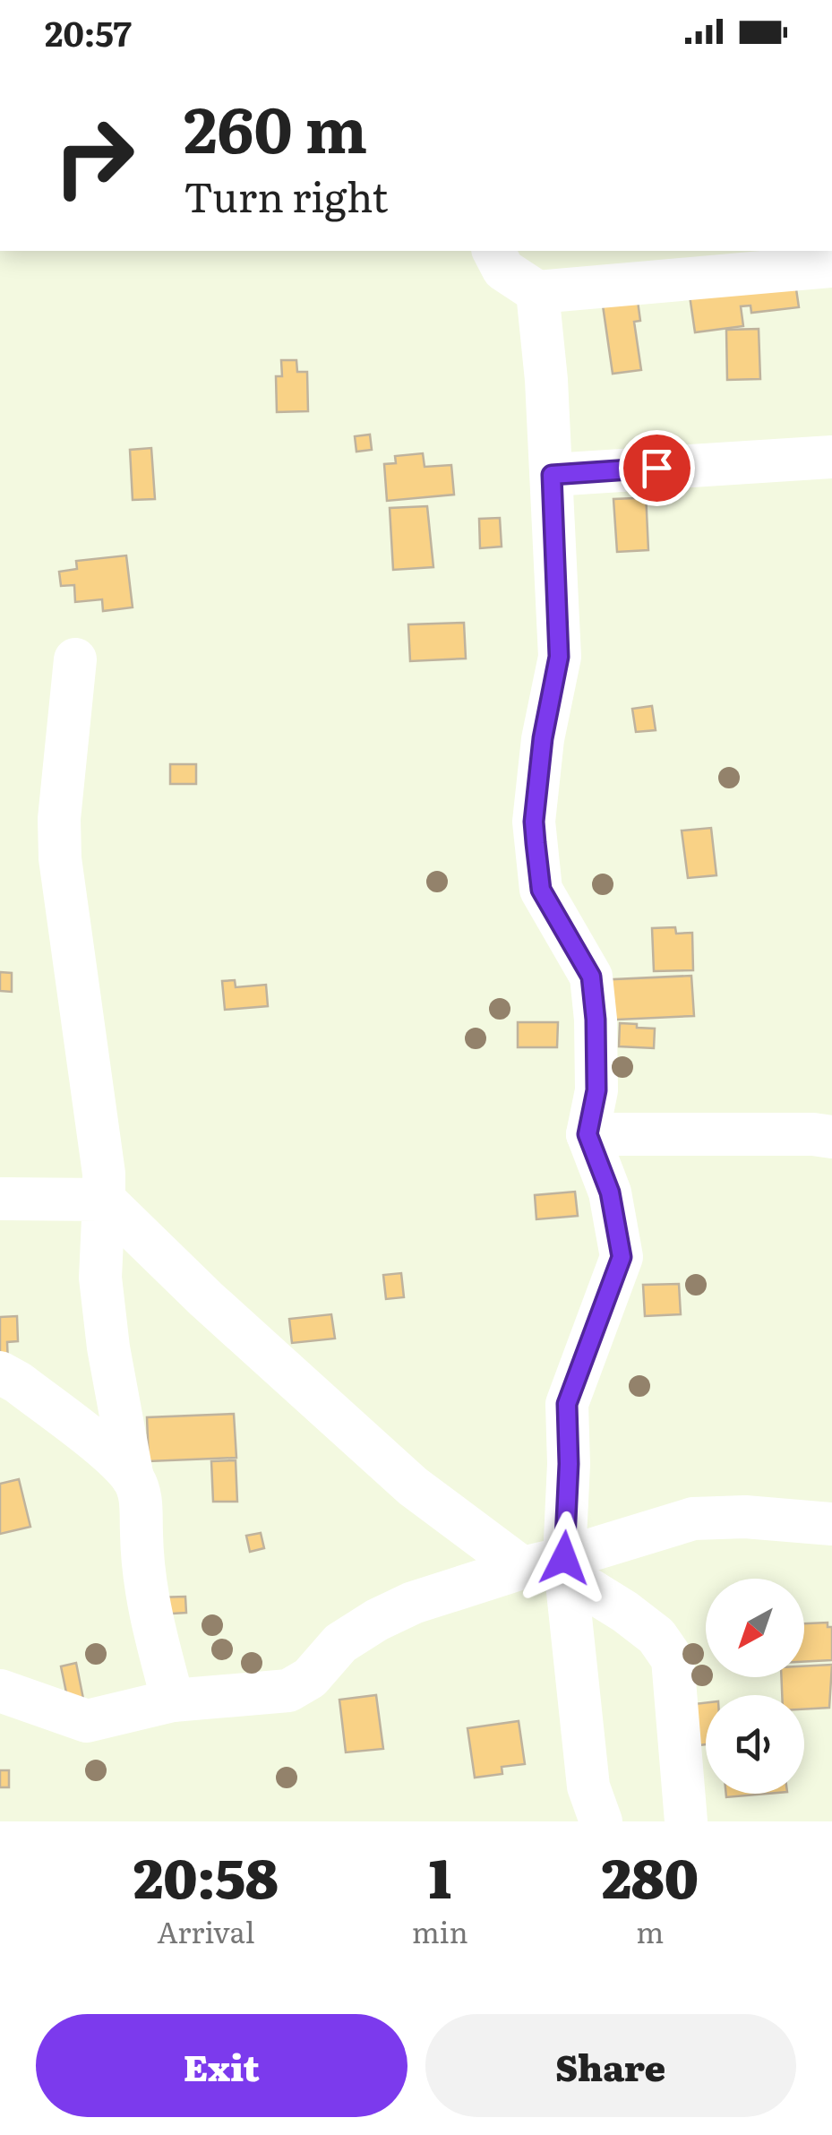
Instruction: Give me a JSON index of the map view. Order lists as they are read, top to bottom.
{
  "north": "bottom left",
  "page": {
    "status": "20:57",
    "turn": ["260 m", "Turn right"],
    "eta": [
      "20:58",
      "Arrival",
      "1",
      "min",
      "280",
      "m"
    ],
    "buttons": ["Exit", "Share"]
  }
}
